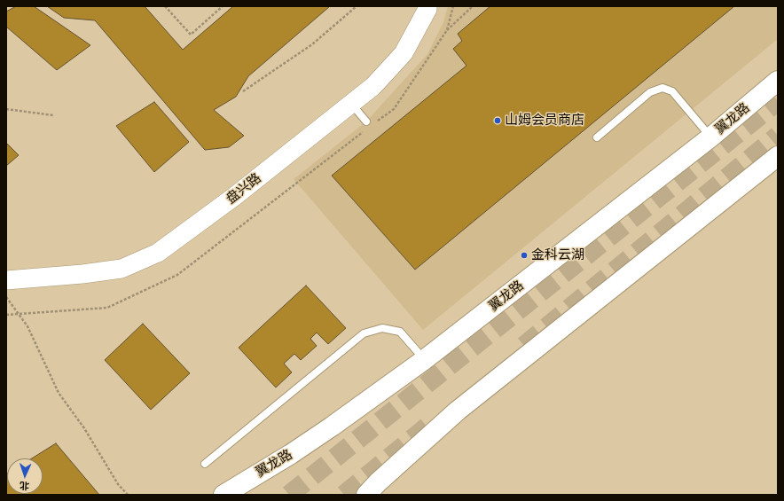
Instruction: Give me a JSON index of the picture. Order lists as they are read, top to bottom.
{
  "streets": {
    "main road": ["翼龙路"],
    "street": ["盘兴路"]
  },
  "places": ["山姆会员商店", "金科云湖"],
  "north": "bottom"
}
